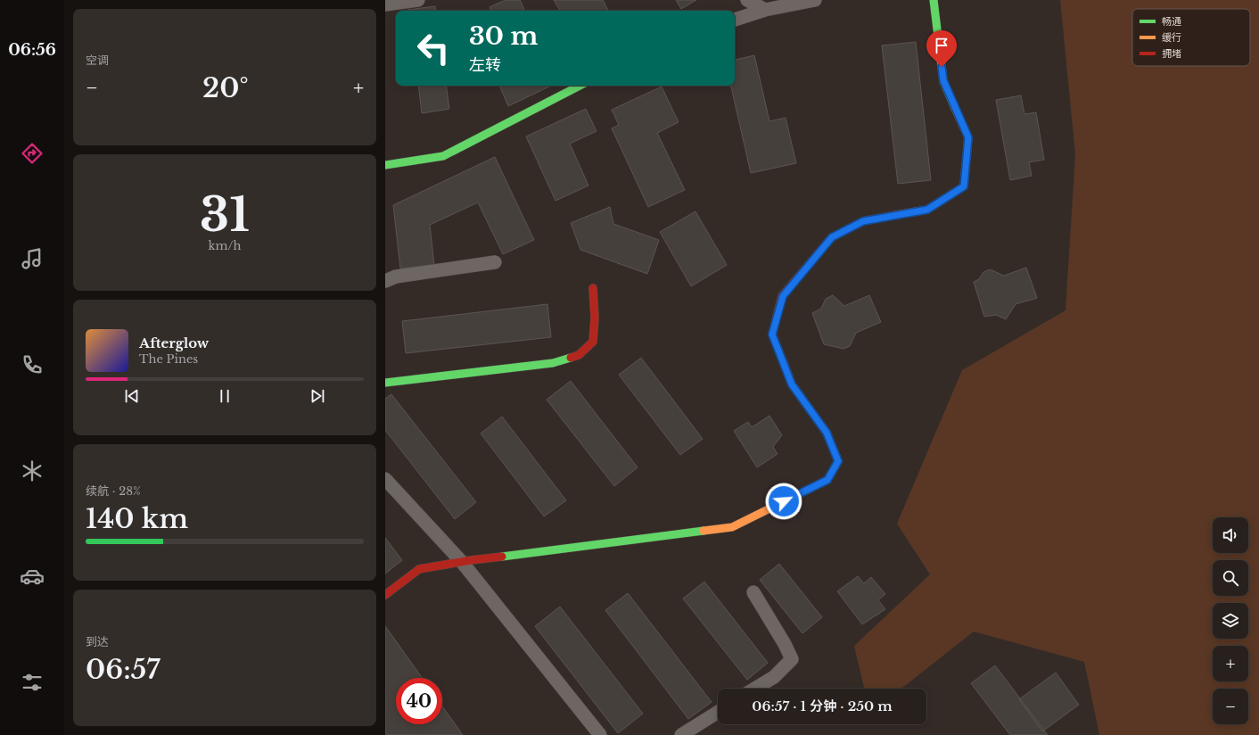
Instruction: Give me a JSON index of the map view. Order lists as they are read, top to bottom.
{
  "legend": ["畅通", "缓行", "拥堵"],
  "page": {
    "tabs": "06:56",
    "tile": [
      "空调",
      ["31", "km/h"],
      ["续航 · 28%", "140 km"],
      ["到达", "06:57"]
    ],
    "turn": ["30 m", "左转"],
    "heat": ["−", "20°", "+"],
    "song": ["Afterglow", "The Pines"],
    "map_buttons": ["+", "−"],
    "limit": "40",
    "trip": "06:57 · 1 分钟 · 250 m"
  }
}
